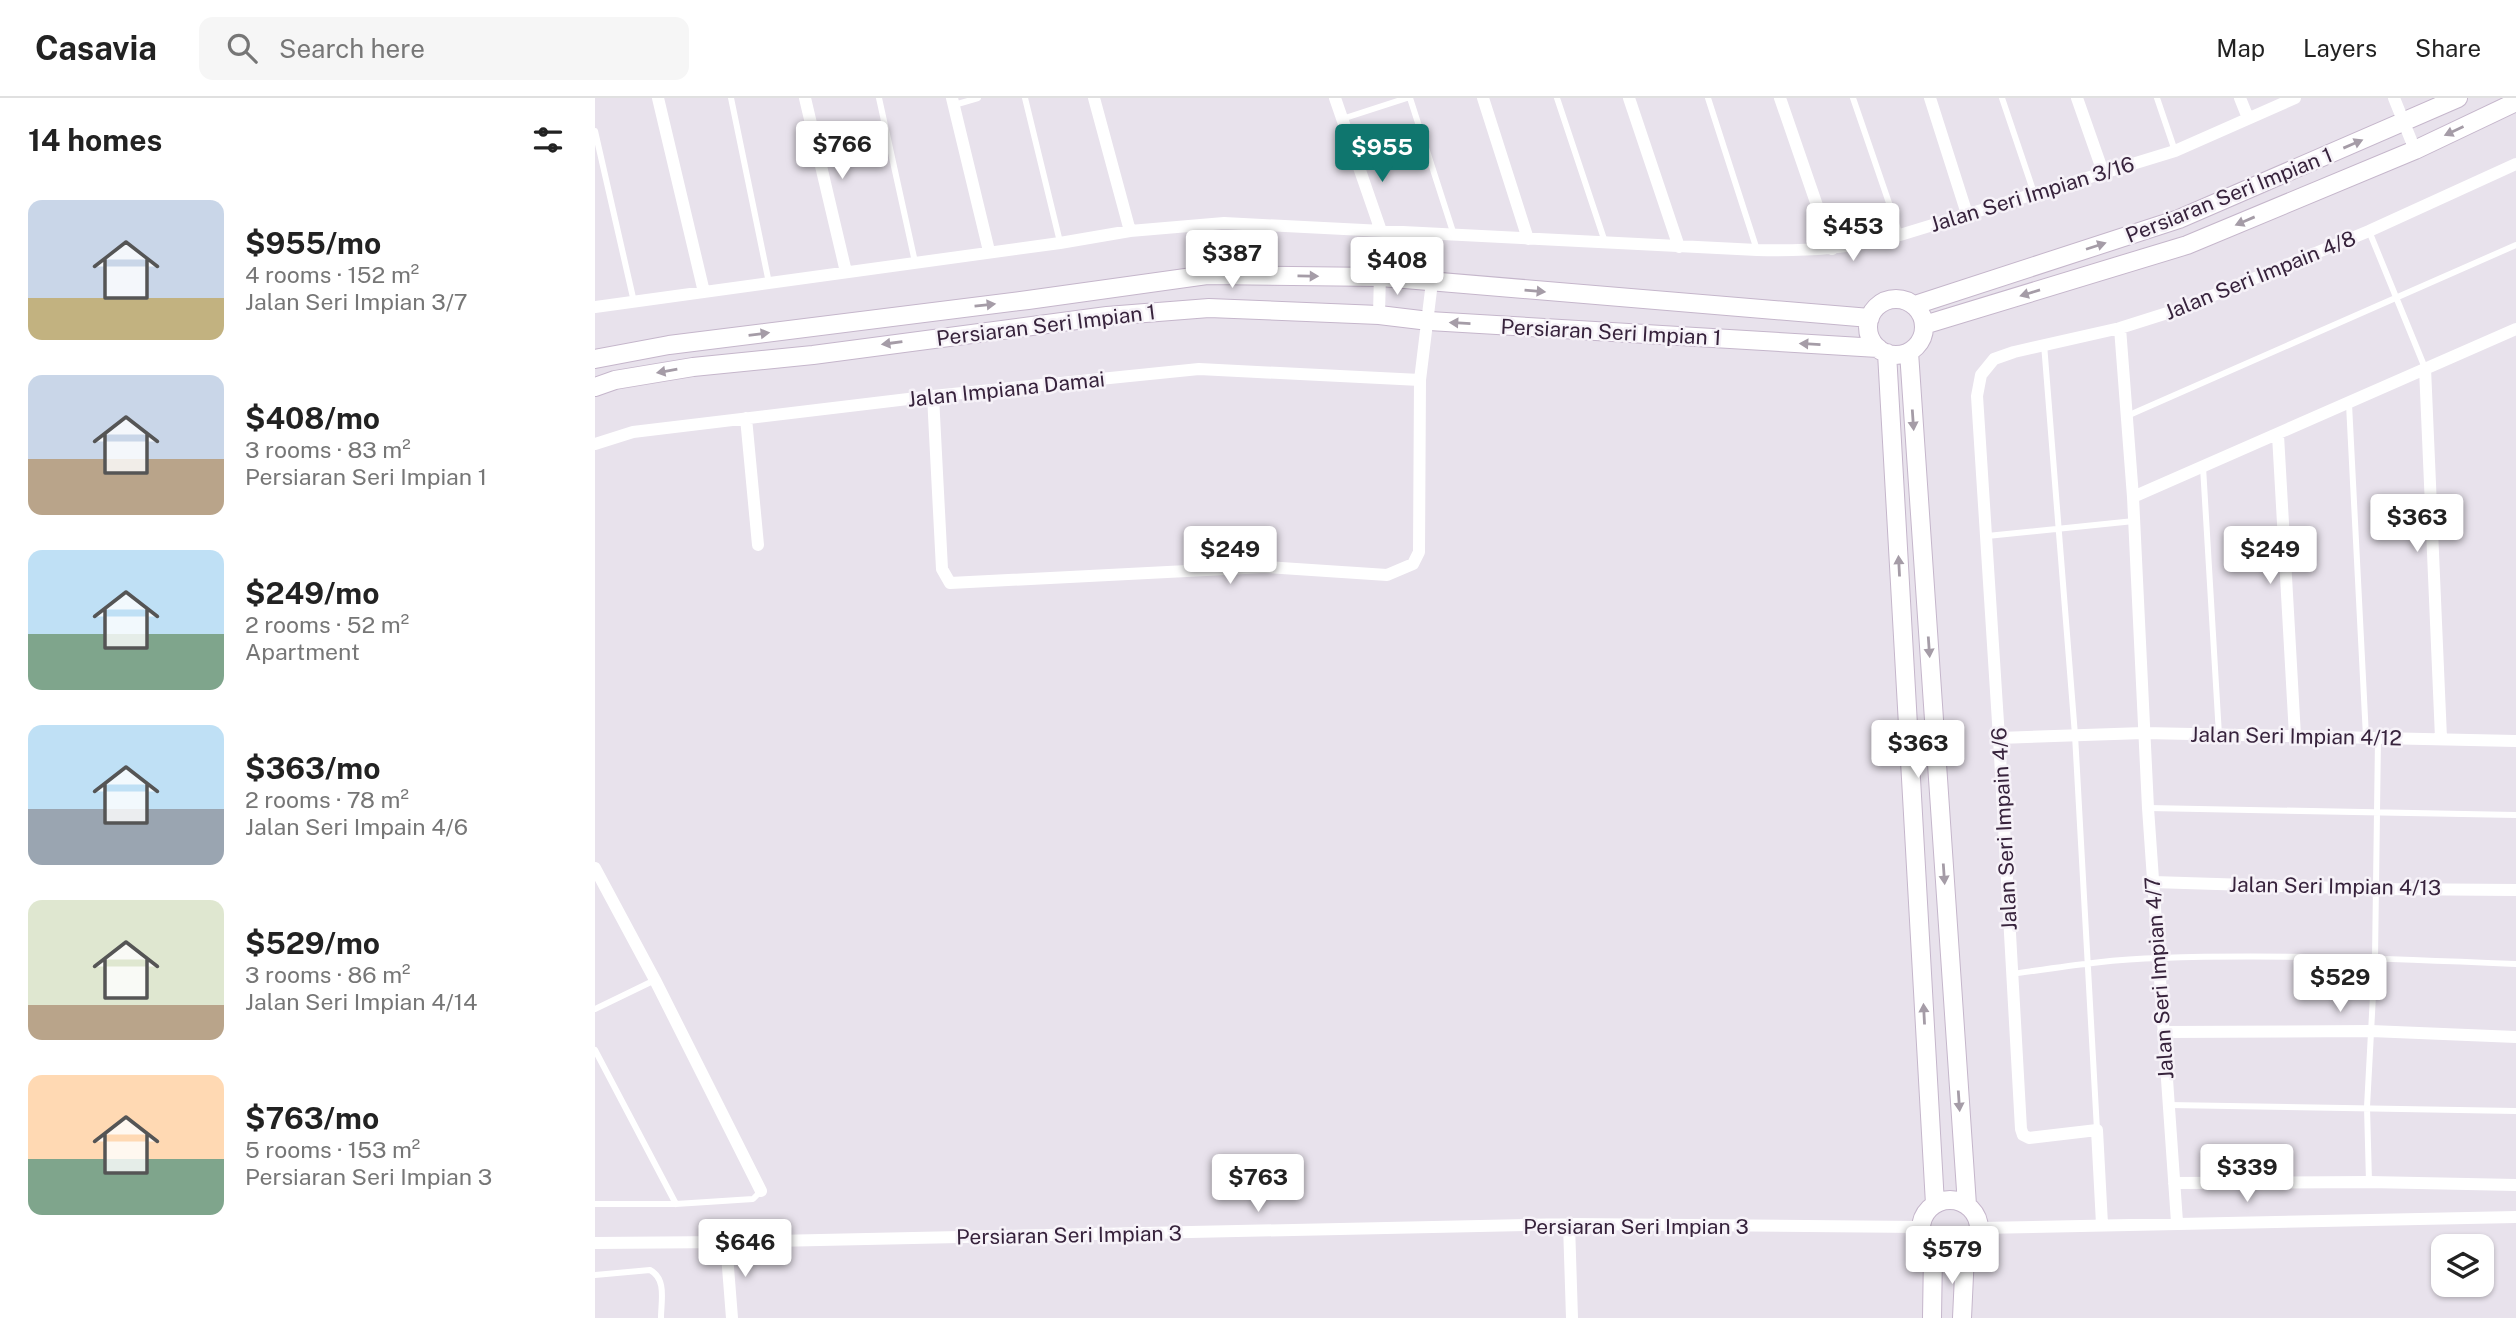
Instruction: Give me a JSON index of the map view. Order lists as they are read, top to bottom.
{
  "streets": {
    "street": [
      "Jalan Seri Impian 3/16",
      "Persiaran Seri Impian 1",
      "Jalan Seri Impain 4/8",
      "Jalan Impiana Damai",
      "Jalan Seri Impian 4/12",
      "Jalan Seri Impain 4/6",
      "Jalan Seri Impian 4/13",
      "Jalan Seri Impian 4/7",
      "Persiaran Seri Impian 3"
    ]
  },
  "crossings": [
    ["Jalan Seri Impain 4/8", "Jalan Seri Impain 4/6"],
    ["Jalan Seri Impain 4/8", "Jalan Seri Impian 4/7"],
    ["Jalan Seri Impian 4/12", "Jalan Seri Impain 4/6"],
    ["Jalan Seri Impian 4/12", "Jalan Seri Impian 4/7"],
    ["Jalan Seri Impian 4/13", "Jalan Seri Impian 4/7"]
  ],
  "page": {
    "header": "Casavia",
    "search": "Search here",
    "nav": ["Map", "Layers", "Share"],
    "heading": "14 homes",
    "price": [
      "$766",
      "$955",
      "$453",
      "$387",
      "$408",
      "$363",
      "$249",
      "$249",
      "$363",
      "$529",
      "$339",
      "$763",
      "$646",
      "$579"
    ],
    "list": [
      {
        "name": "$955/mo",
        "note": "4 rooms · 152 m² · Jalan Seri Impian 3/7"
      },
      {
        "name": "$408/mo",
        "note": "3 rooms · 83 m² · Persiaran Seri Impian 1"
      },
      {
        "name": "$249/mo",
        "note": "2 rooms · 52 m² · Apartment"
      },
      {
        "name": "$363/mo",
        "note": "2 rooms · 78 m² · Jalan Seri Impain 4/6"
      },
      {
        "name": "$529/mo",
        "note": "3 rooms · 86 m² · Jalan Seri Impian 4/14"
      },
      {
        "name": "$763/mo",
        "note": "5 rooms · 153 m² · Persiaran Seri Impian 3"
      }
    ]
  }
}
